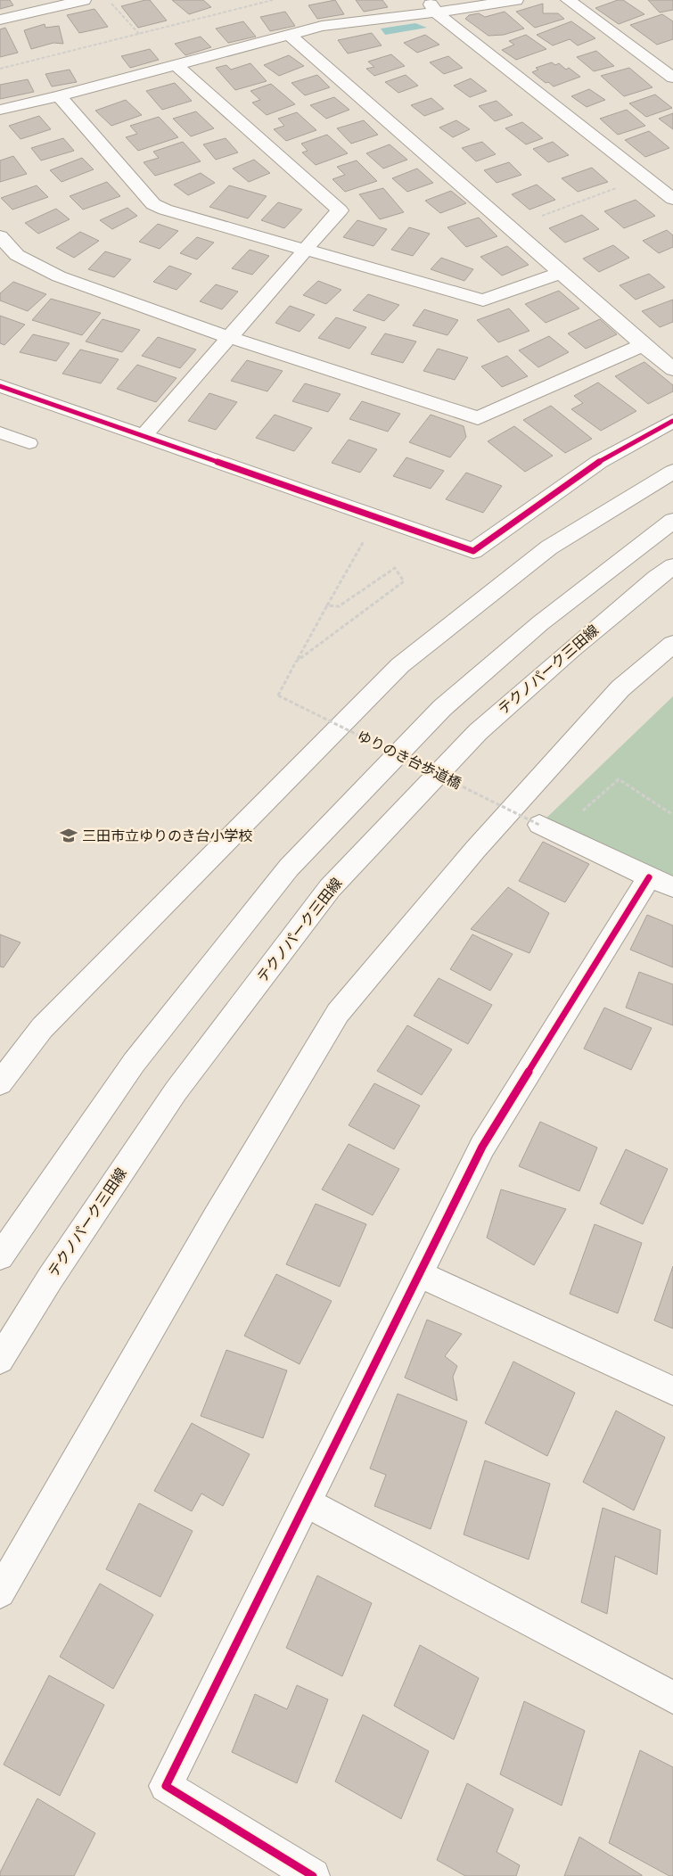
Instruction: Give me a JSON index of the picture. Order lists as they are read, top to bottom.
{
  "streets": {
    "street": ["テクノパーク三田線"],
    "path": ["ゆりのき台歩道橋"]
  },
  "places": {
    "school or university": ["三田市立ゆりのき台小学校"]
  }
}
